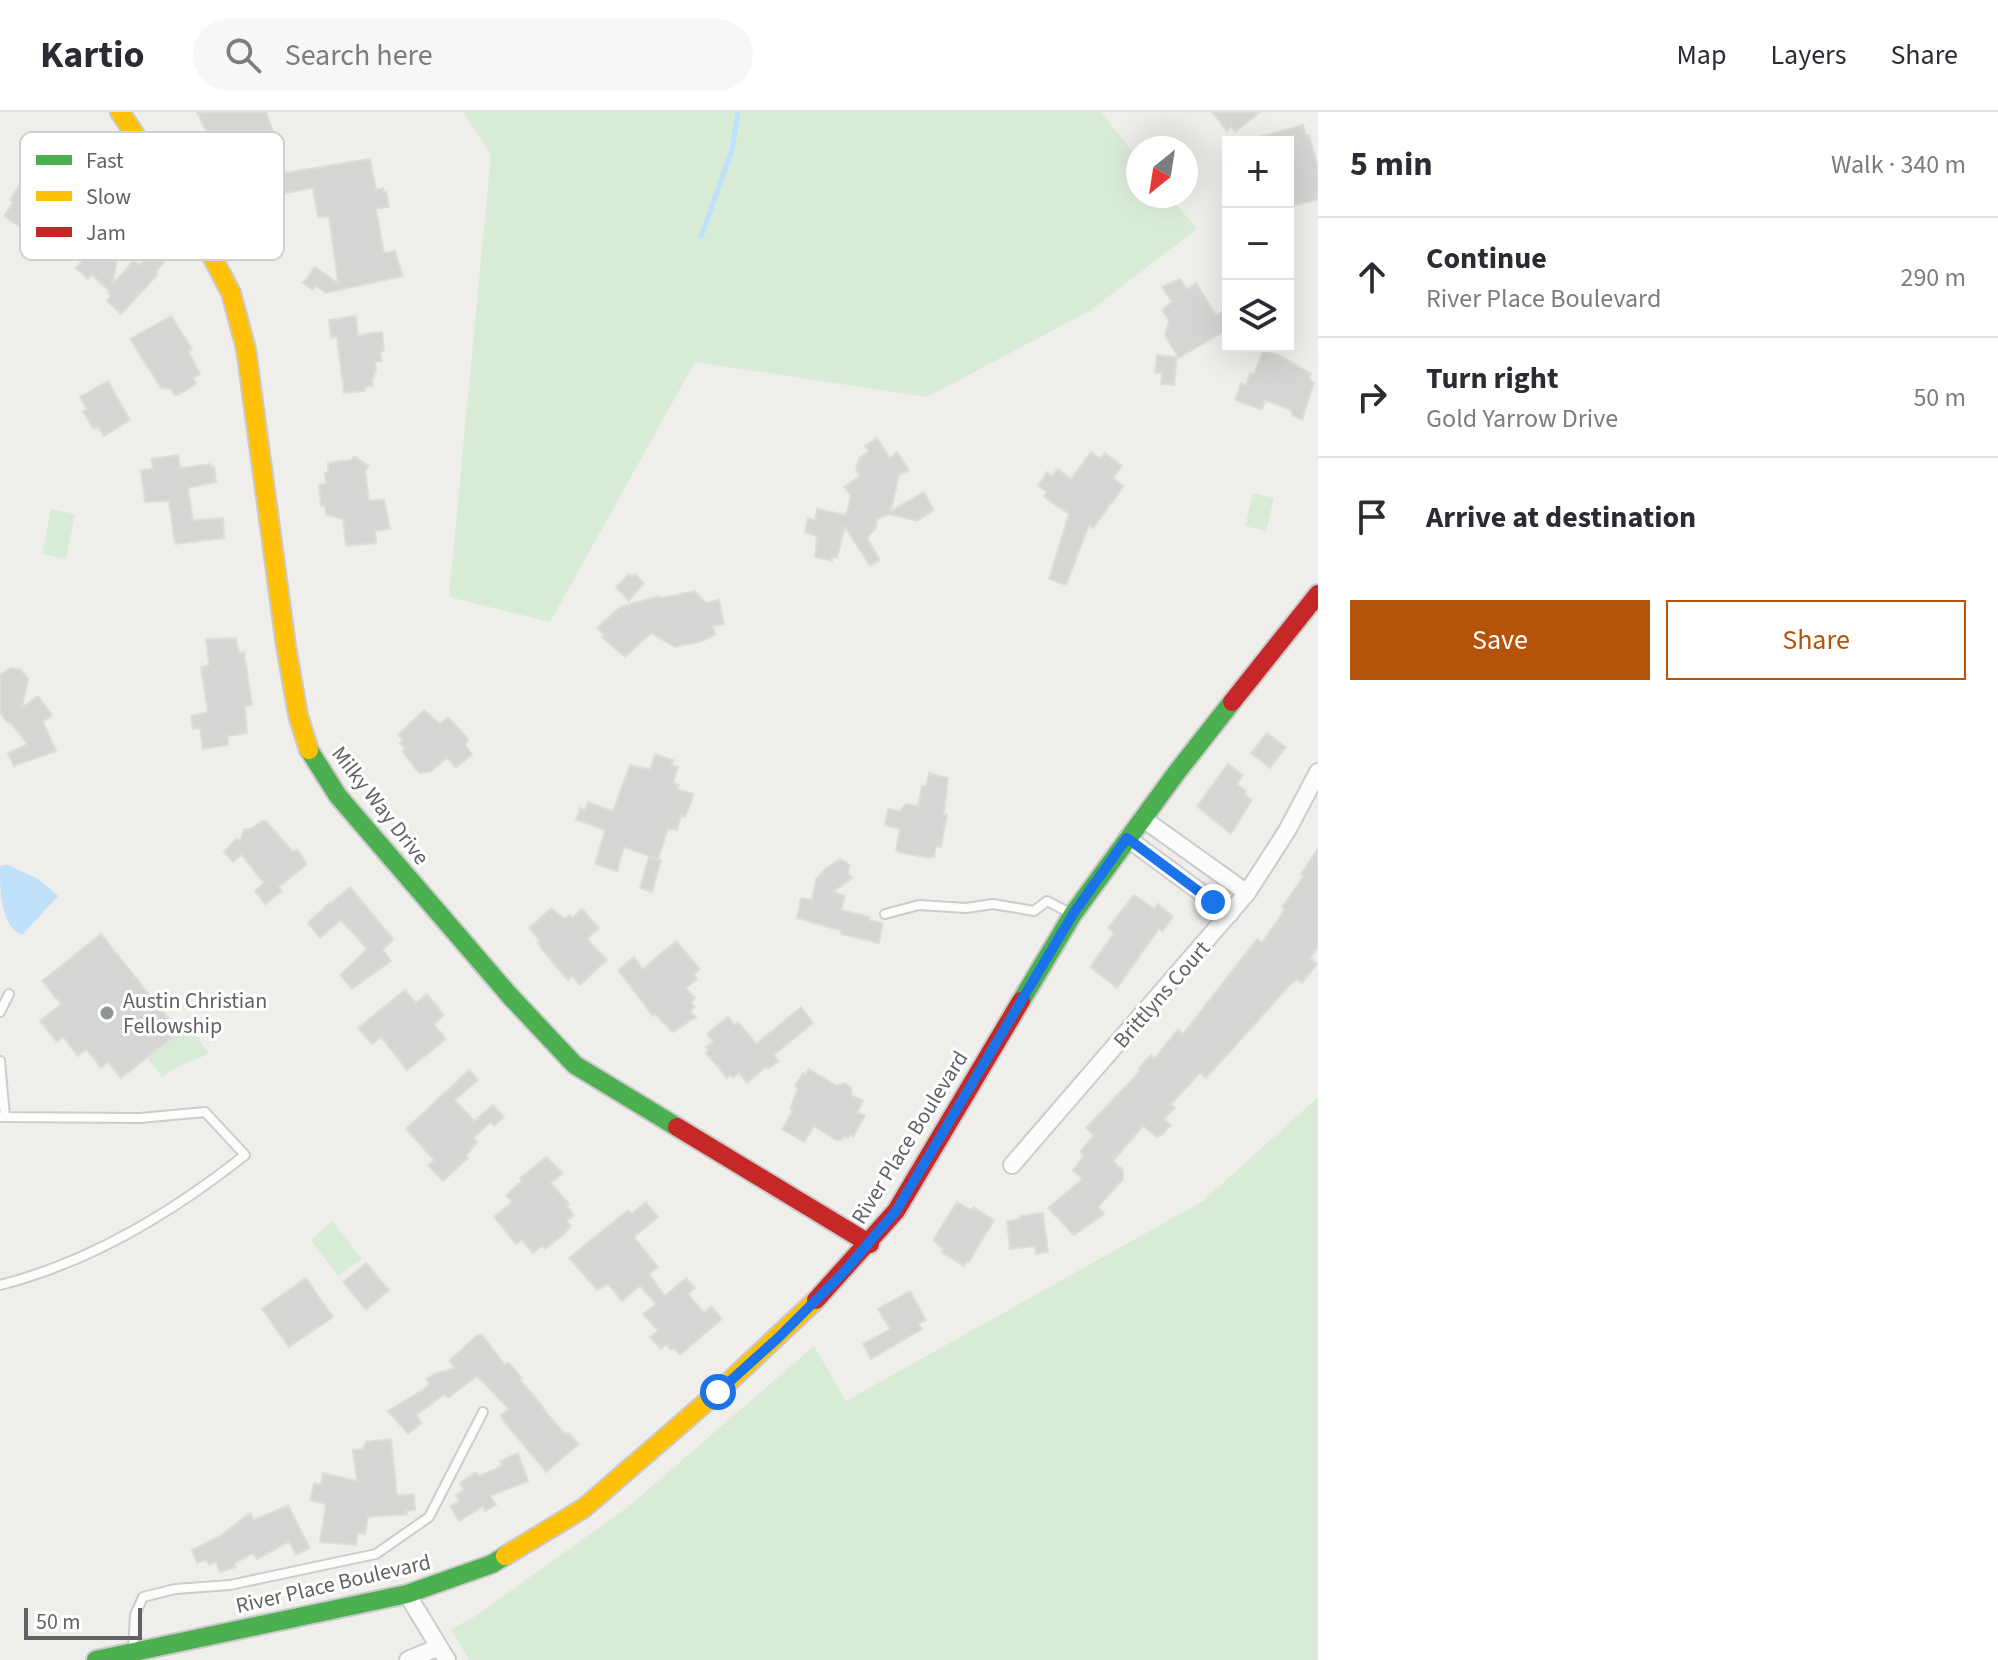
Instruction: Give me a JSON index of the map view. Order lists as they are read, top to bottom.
{
  "streets": {
    "street": ["Milky Way Drive", "Brittlyns Court", "River Place Boulevard"]
  },
  "crossings": [
    ["Milky Way Drive", "River Place Boulevard"]
  ],
  "places": ["Austin Christian Fellowship"],
  "legend": ["Fast", "Slow", "Jam"],
  "scale_bar": "50 m",
  "north": "bottom left",
  "page": {
    "header": "Kartio",
    "search": "Search here",
    "nav": ["Map", "Layers", "Share"],
    "heading": ["5 min", "Walk · 340 m"],
    "map_buttons": ["+", "−"],
    "list": [
      ["Continue", "River Place Boulevard", "290 m"],
      ["Turn right", "Gold Yarrow Drive", "50 m"],
      "Arrive at destination"
    ],
    "buttons": ["Save", "Share"],
    "scale": "50 m"
  }
}
